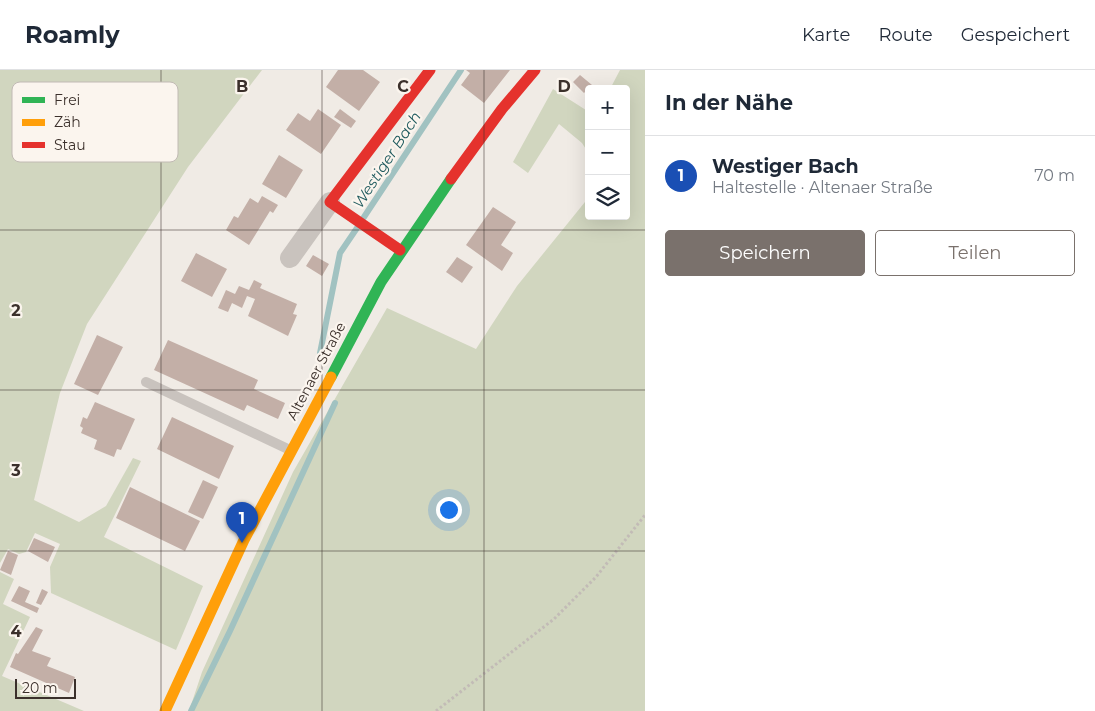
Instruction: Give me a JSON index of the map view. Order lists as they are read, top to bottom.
{
  "streets": {
    "main road": ["Altenaer Straße"]
  },
  "water": ["Westiger Bach"],
  "legend": ["Frei", "Zäh", "Stau"],
  "scale_bar": "20 m",
  "page": {
    "header": "Roamly",
    "nav": ["Karte", "Route", "Gespeichert"],
    "heading": "In der Nähe",
    "map_buttons": ["+", "−"],
    "list": [
      {
        "mark": "1",
        "name": "Westiger Bach",
        "note": "Haltestelle · Altenaer Straße",
        "value": "70 m"
      }
    ],
    "buttons": ["Speichern", "Teilen"],
    "pins": "1",
    "scale": "20 m"
  },
  "grid": {
    "columns": ["B", "C", "D"],
    "rows": ["2", "3", "4"]
  }
}
